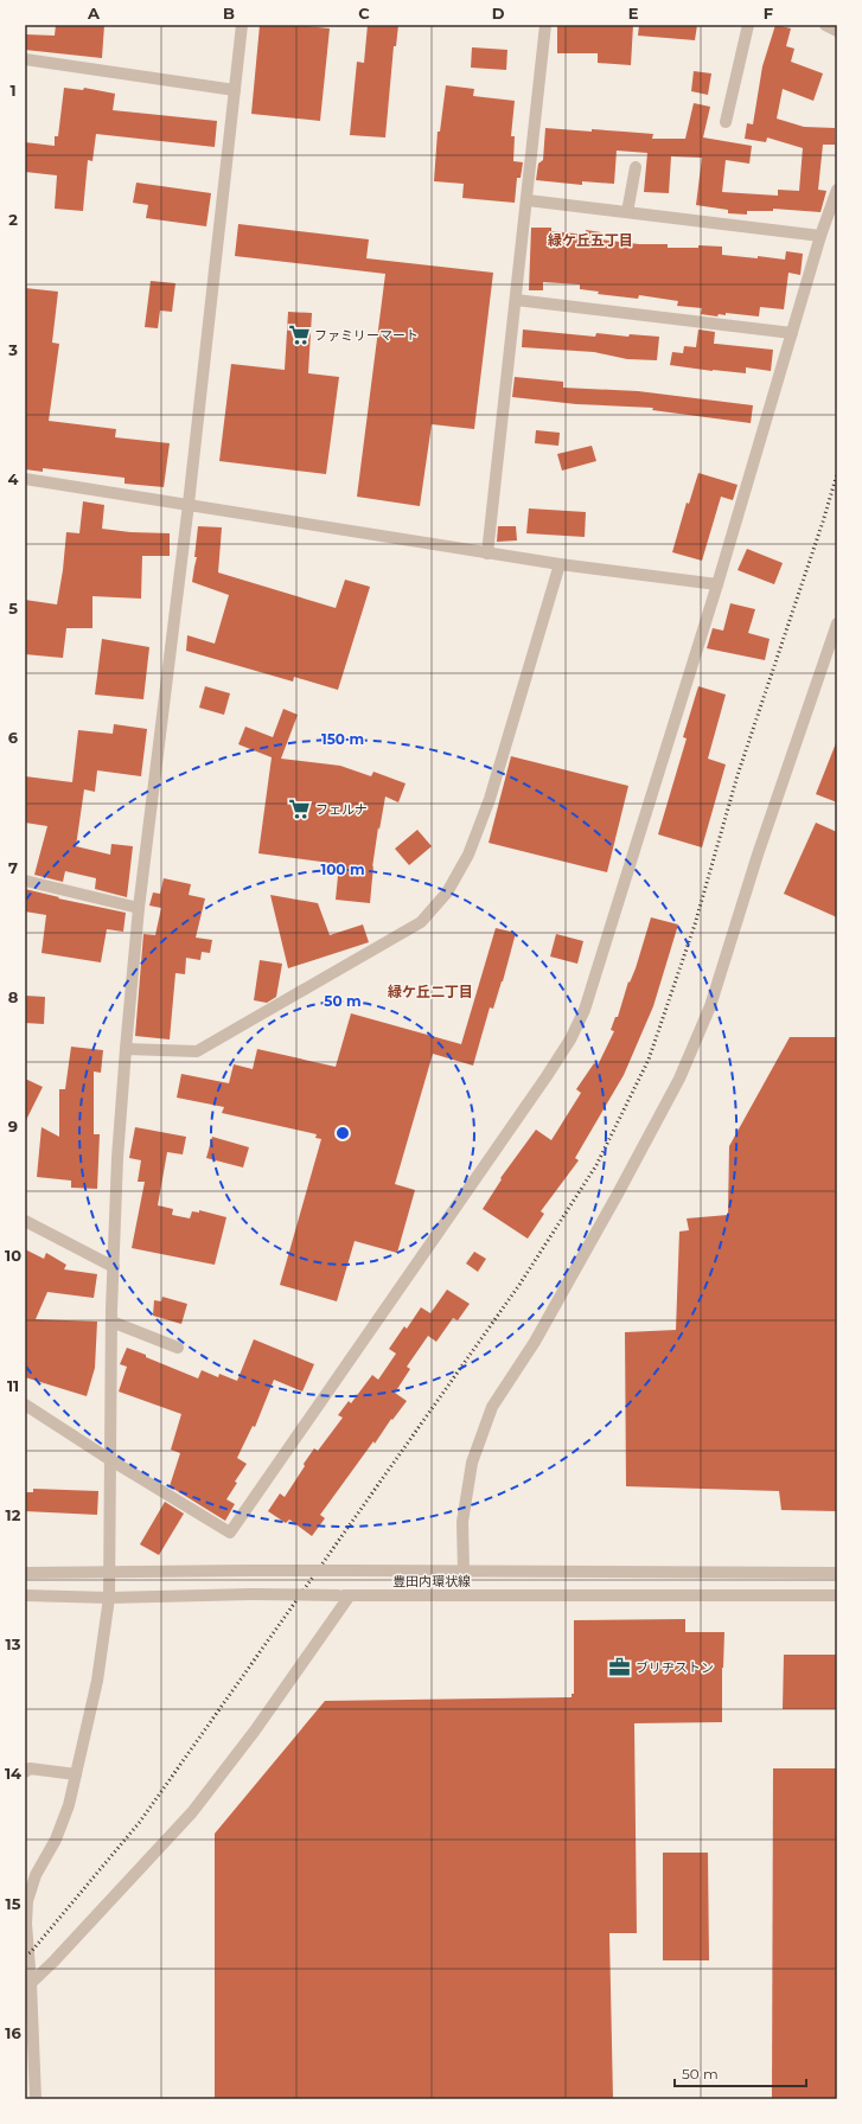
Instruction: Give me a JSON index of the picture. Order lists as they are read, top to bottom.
{
  "streets": {
    "street": ["豊田内環状線"]
  },
  "districts": ["緑ケ丘五丁目", "緑ケ丘二丁目"],
  "places": {
    "supermarket": ["ファミリーマート", "フェルナ"],
    "office": ["ブリヂストン"]
  },
  "scale_bar": "50 m",
  "grid": {
    "columns": [
      "A",
      "B",
      "C",
      "D",
      "E",
      "F"
    ],
    "rows": [
      "1",
      "2",
      "3",
      "4",
      "5",
      "6",
      "7",
      "8",
      "9",
      "10",
      "11",
      "12",
      "13",
      "14",
      "15",
      "16"
    ]
  },
  "rings": ["150 m", "100 m", "50 m"]
}
